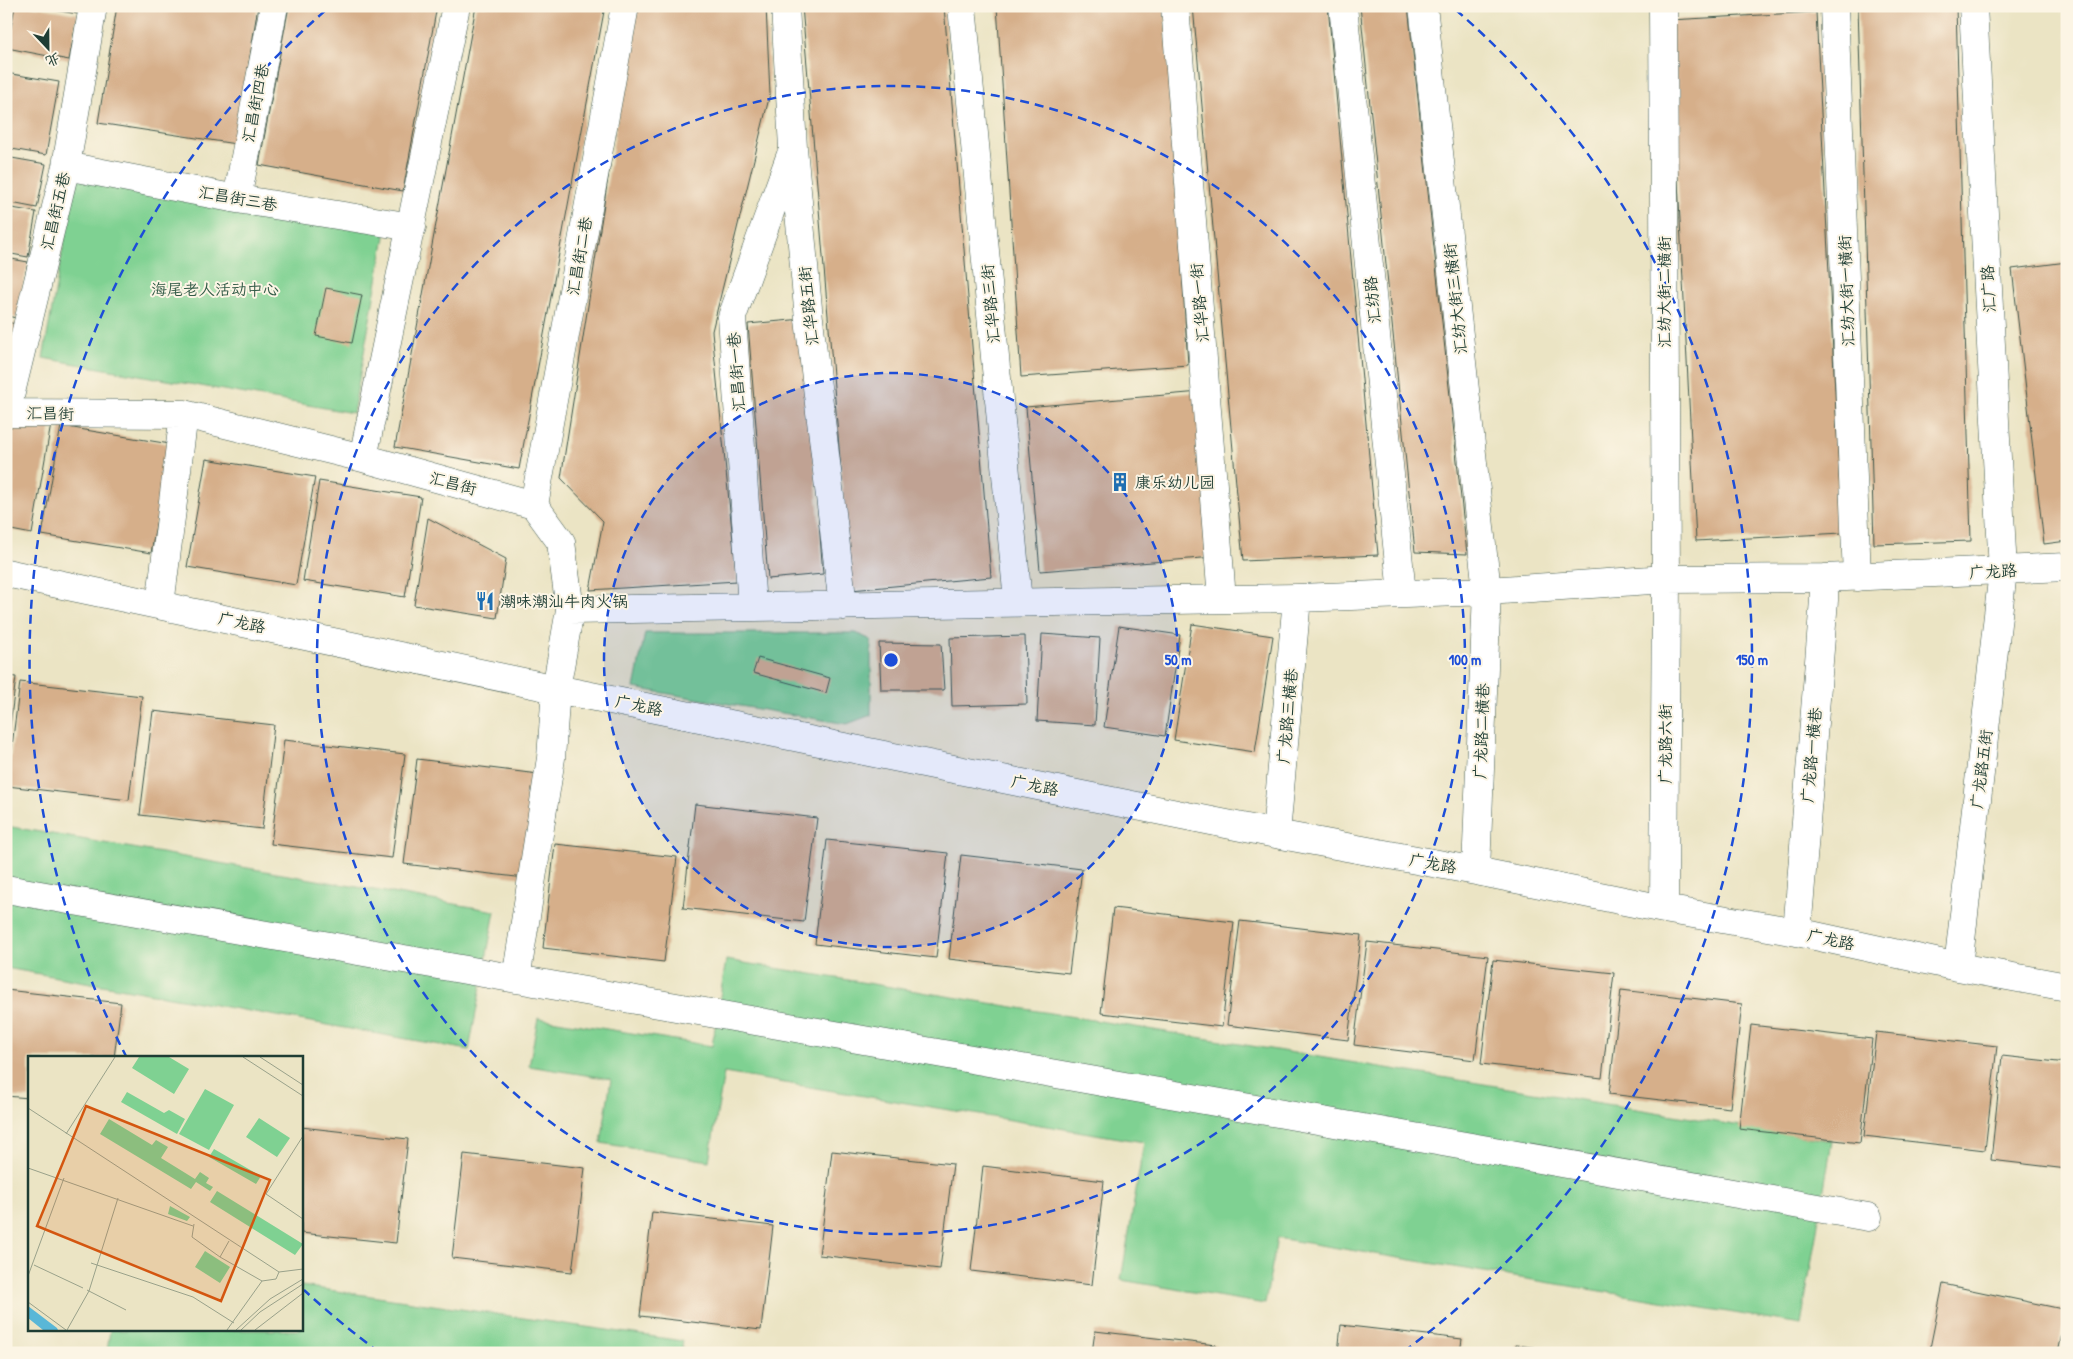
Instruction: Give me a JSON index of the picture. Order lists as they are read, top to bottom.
{
  "streets": {
    "street": [
      "汇昌街四巷",
      "汇昌街三巷",
      "汇昌街五巷",
      "汇昌街二巷",
      "汇广路",
      "汇纺大街一横街",
      "汇纺大街二横街",
      "汇纺大街三横街",
      "汇纺路",
      "汇华路一街",
      "汇华路三街",
      "汇华路五街",
      "汇昌街一巷",
      "汇昌街",
      "广龙路",
      "广龙路三横巷",
      "广龙路二横巷",
      "广龙路六街",
      "广龙路一横巷",
      "广龙路五街"
    ]
  },
  "crossings": [
    ["汇昌街四巷", "汇昌街三巷"],
    ["汇昌街三巷", "汇昌街五巷"],
    ["汇昌街五巷", "汇昌街"],
    ["汇昌街二巷", "汇昌街"],
    ["汇广路", "广龙路"],
    ["汇广路", "广龙路五街"],
    ["汇纺大街一横街", "广龙路"],
    ["汇纺大街二横街", "广龙路"],
    ["汇纺大街二横街", "广龙路六街"],
    ["汇纺大街三横街", "广龙路"],
    ["汇纺大街三横街", "广龙路二横巷"],
    ["汇纺路", "广龙路"],
    ["汇华路一街", "广龙路"],
    ["汇华路三街", "广龙路"],
    ["汇华路五街", "汇昌街一巷"],
    ["汇华路五街", "广龙路"],
    ["汇昌街一巷", "广龙路"],
    ["广龙路", "广龙路三横巷"],
    ["广龙路", "广龙路二横巷"],
    ["广龙路", "广龙路六街"],
    ["广龙路", "广龙路一横巷"],
    ["广龙路", "广龙路五街"]
  ],
  "parks": ["海尾老人活动中心"],
  "places": {
    "building": ["康乐幼儿园"],
    "restaurant": ["潮味潮汕牛肉火锅"]
  },
  "north": "bottom",
  "rings": ["50 m", "100 m", "150 m"]
}
